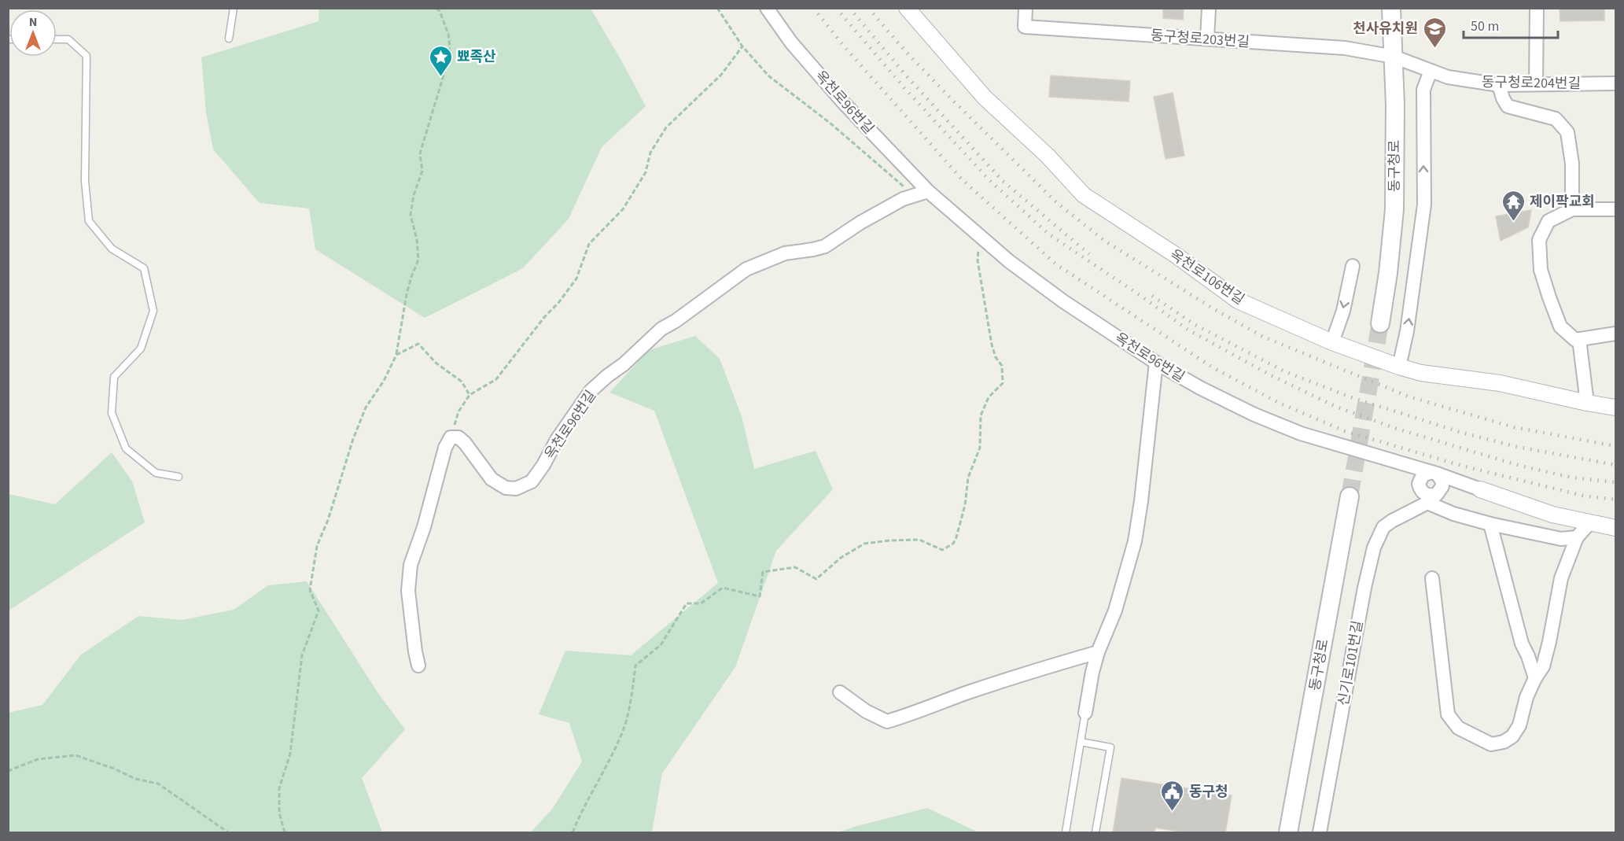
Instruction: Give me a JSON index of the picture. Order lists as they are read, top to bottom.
{
  "streets": {
    "main road": ["동구청로"],
    "street": [
      "동구청로203번길",
      "동구청로204번길",
      "옥천로96번길",
      "옥천로106번길",
      "신기로101번길"
    ]
  },
  "crossings": [
    ["동구청로203번길", "동구청로204번길"],
    ["동구청로203번길", "동구청로"],
    ["동구청로204번길", "동구청로"],
    ["옥천로96번길", "신기로101번길"]
  ],
  "places": {
    "school or university": ["천사유치원"],
    "place": ["뾰족산"],
    "temple": ["제이팍교회"],
    "public building": ["동구청"]
  },
  "scale_bar": "50 m",
  "north": "top"
}
